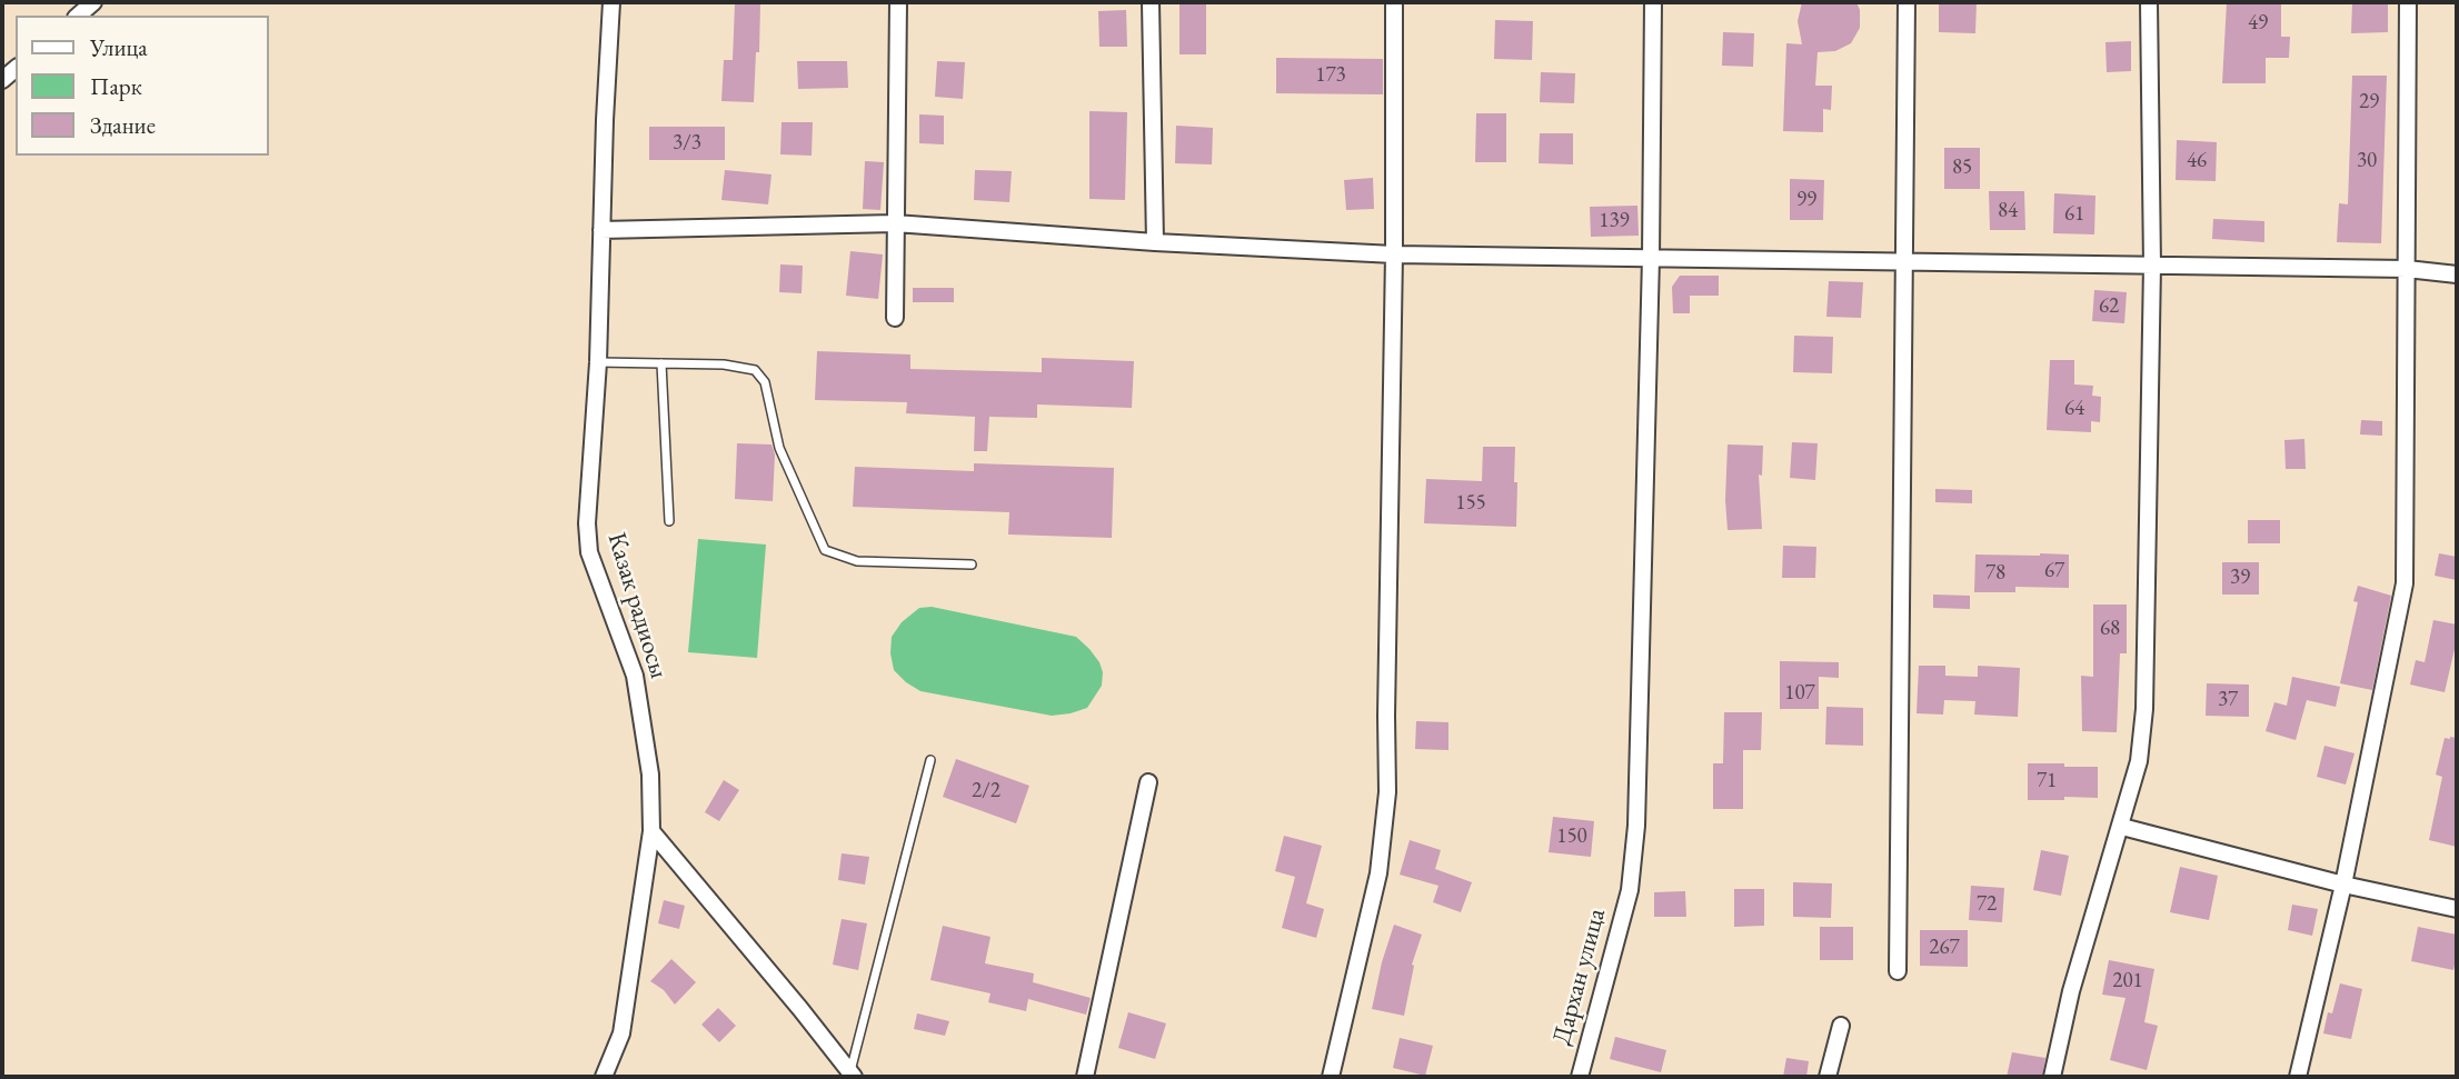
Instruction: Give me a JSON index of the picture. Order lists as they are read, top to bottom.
{
  "streets": {
    "street": ["Казак радиосы", "Дархан улица"]
  },
  "house_numbers": [
    "49",
    "173",
    "29",
    "3/3",
    "46",
    "30",
    "85",
    "99",
    "84",
    "61",
    "139",
    "62",
    "64",
    "155",
    "67",
    "78",
    "39",
    "68",
    "107",
    "37",
    "71",
    "2/2",
    "150",
    "72",
    "267",
    "201"
  ],
  "legend": ["Улица", "Парк", "Здание"]
}
